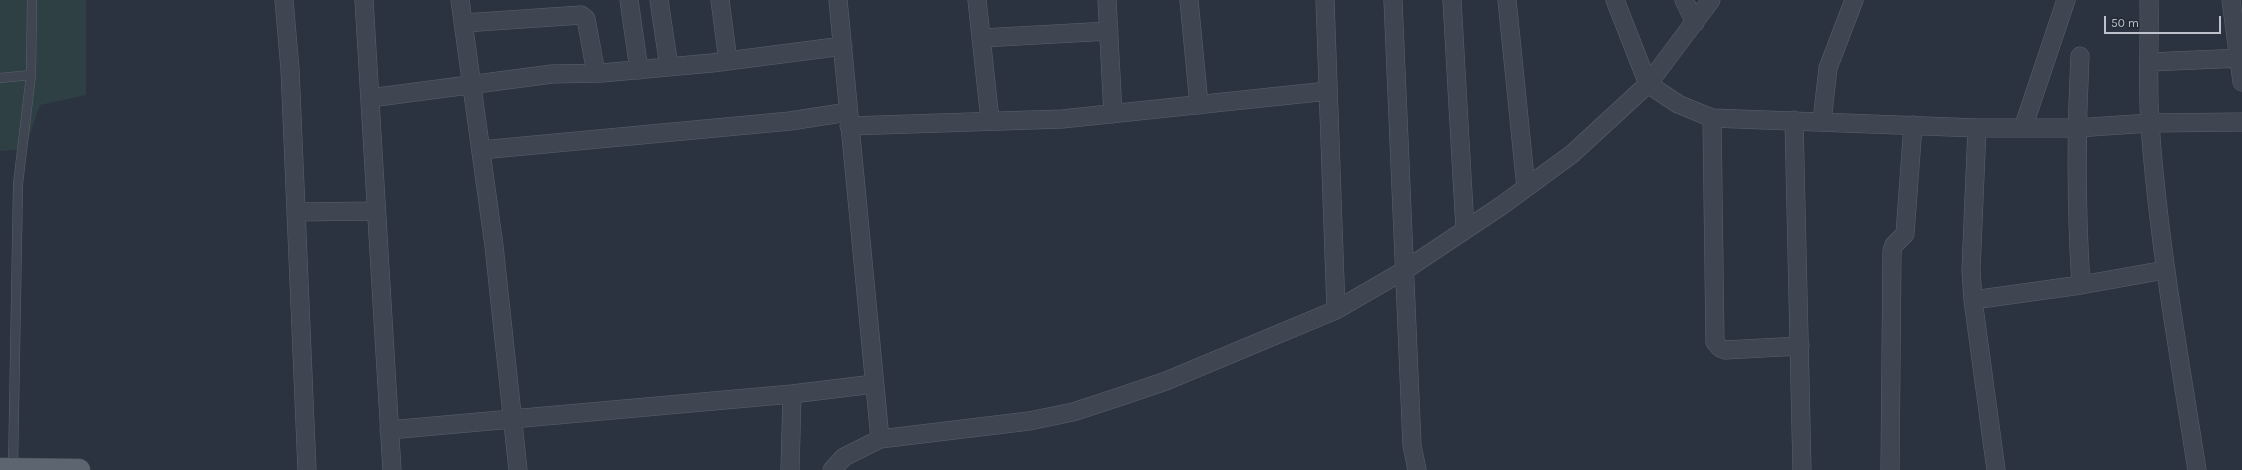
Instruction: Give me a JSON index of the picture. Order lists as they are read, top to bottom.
{
  "scale_bar": "50 m"
}
